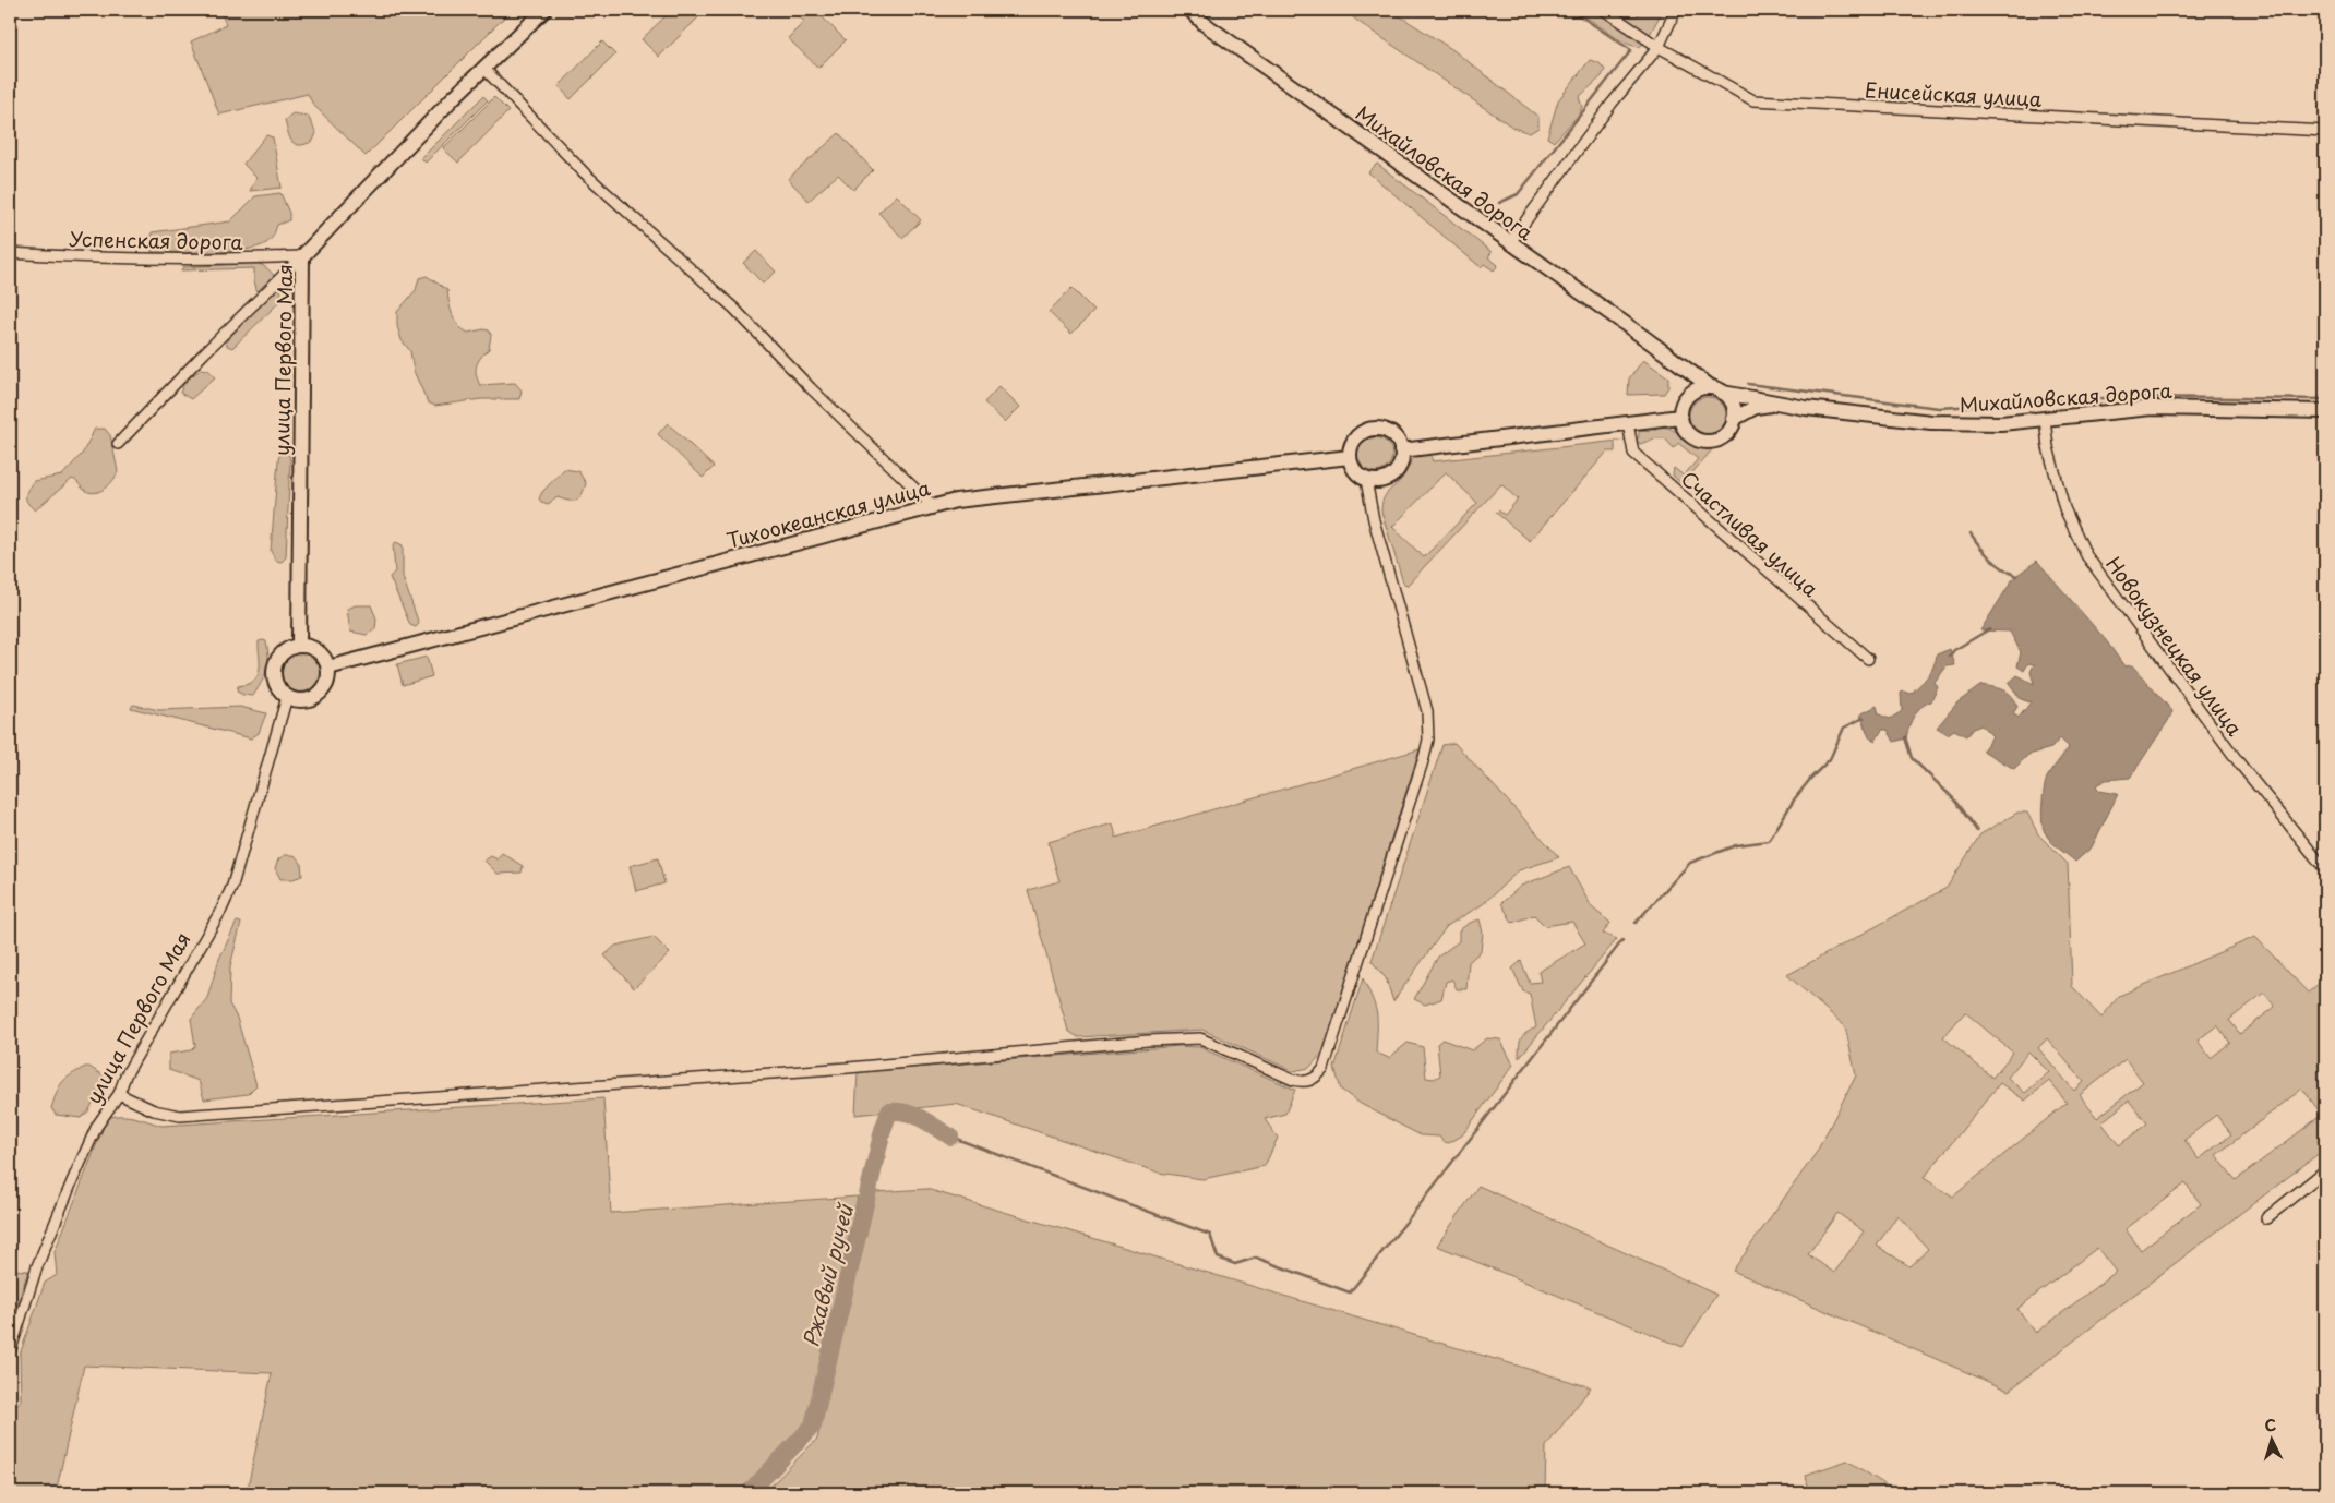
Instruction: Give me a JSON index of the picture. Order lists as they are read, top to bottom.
{
  "streets": {
    "street": [
      "Енисейская улица",
      "Михайловская дорога",
      "Успенская дорога",
      "улица Первого Мая",
      "Тихоокеанская улица",
      "Счастливая улица",
      "Новокузнецкая улица"
    ]
  },
  "crossings": [
    ["Михайловская дорога", "Новокузнецкая улица"],
    ["Успенская дорога", "улица Первого Мая"],
    ["улица Первого Мая", "Тихоокеанская улица"]
  ],
  "water": ["Ржавый ручей"],
  "north": "top"
}
